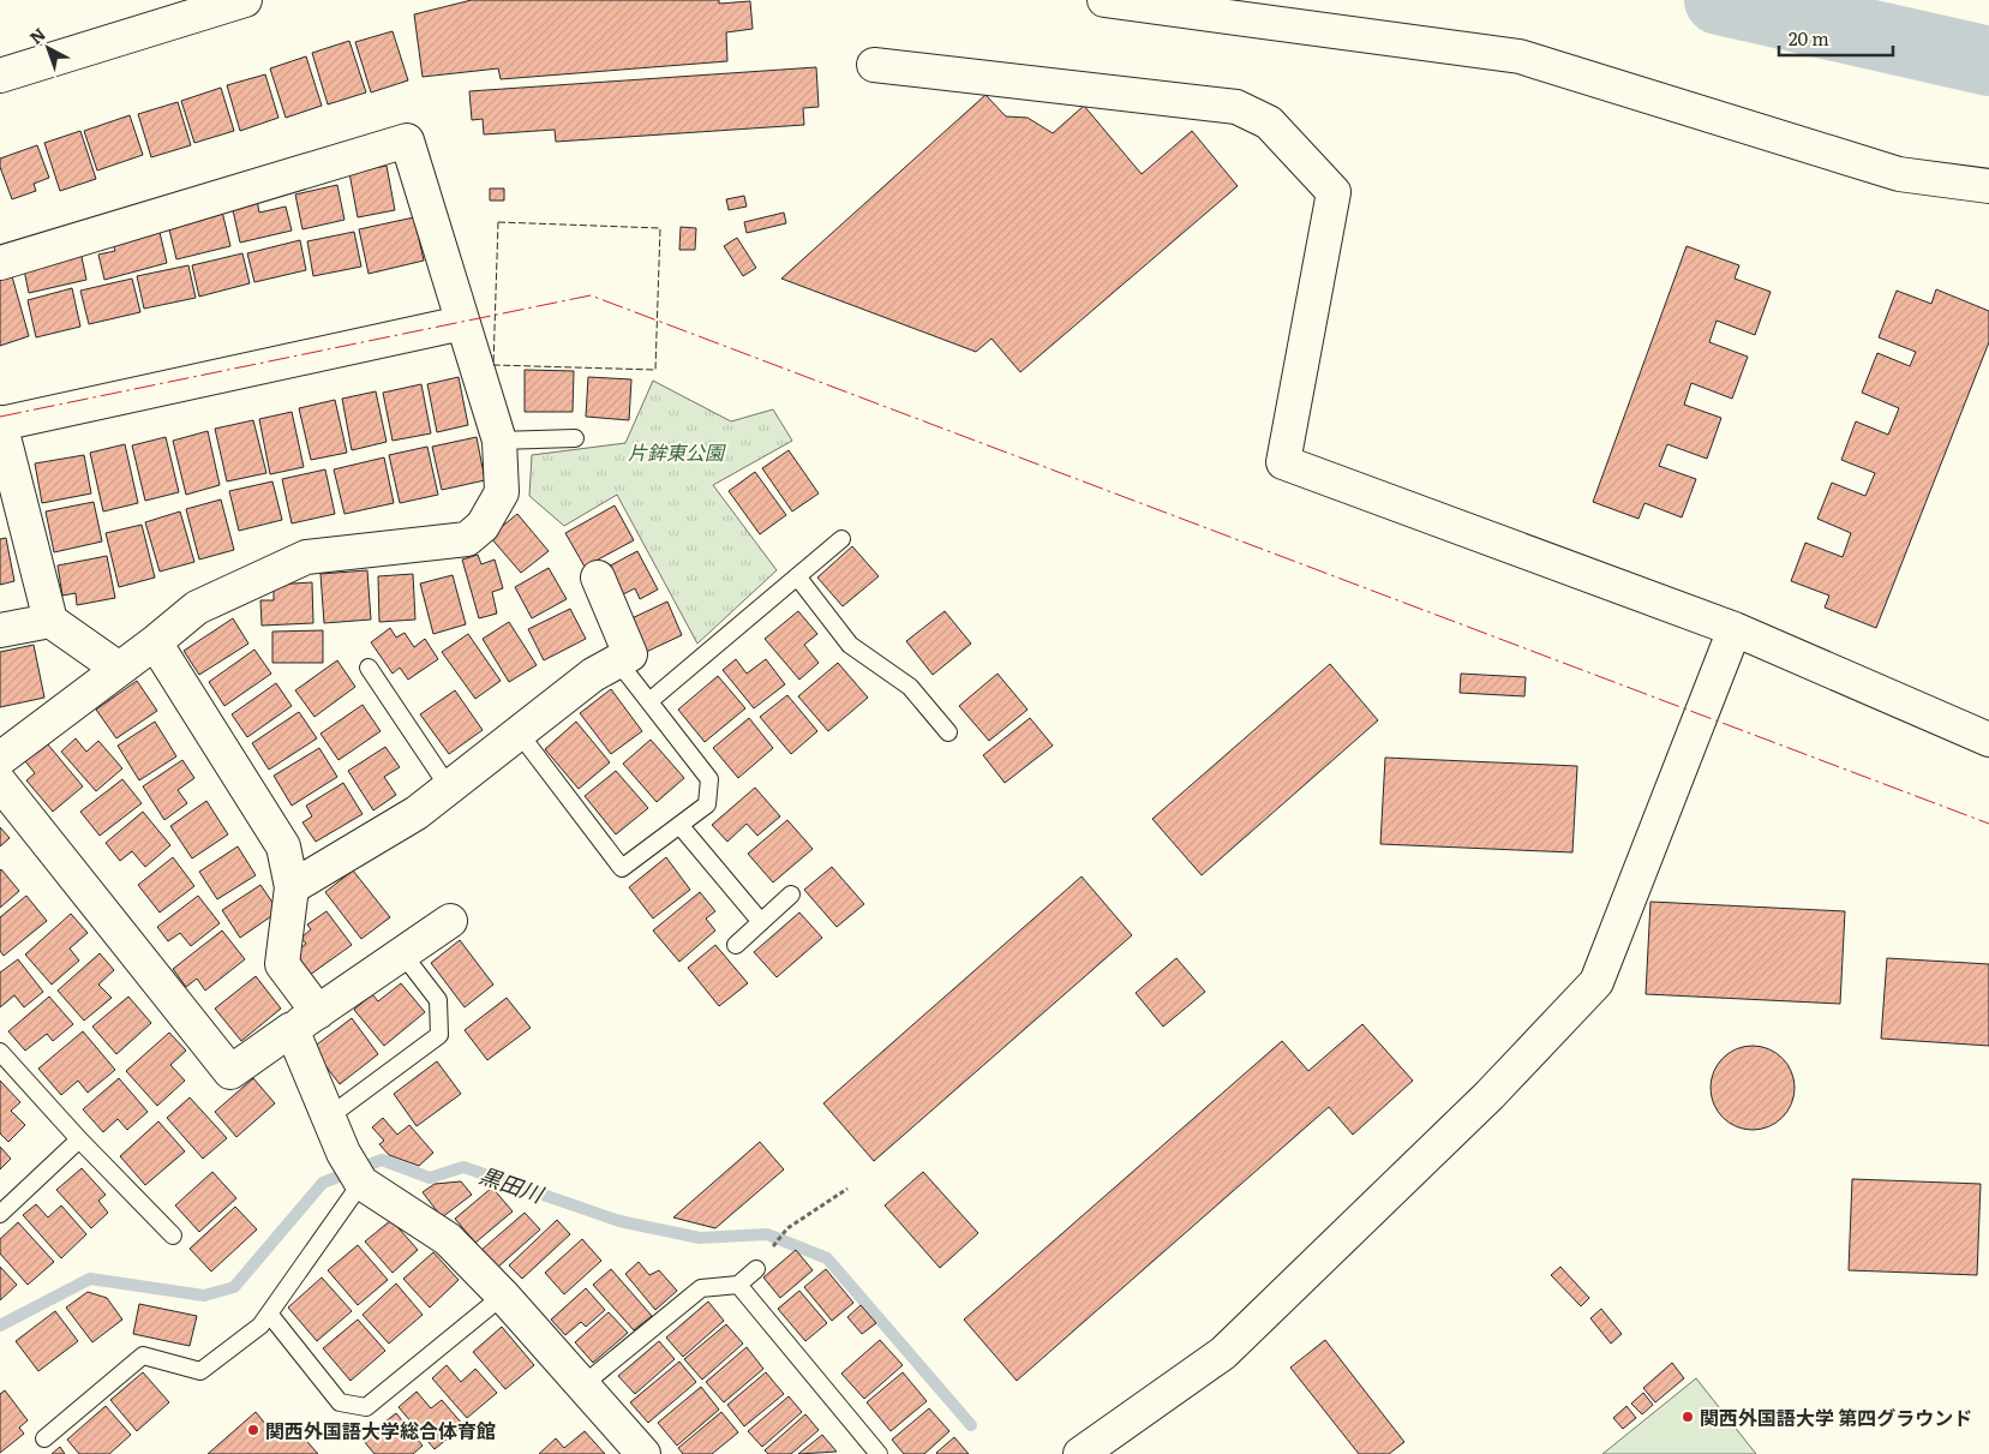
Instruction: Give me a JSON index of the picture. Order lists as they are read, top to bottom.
{
  "water": ["黒田川"],
  "parks": ["片鉾東公園"],
  "places": ["関西外国語大学 第四グラウンド", "関西外国語大学総合体育館"],
  "scale_bar": "20 m",
  "north": "top left"
}
